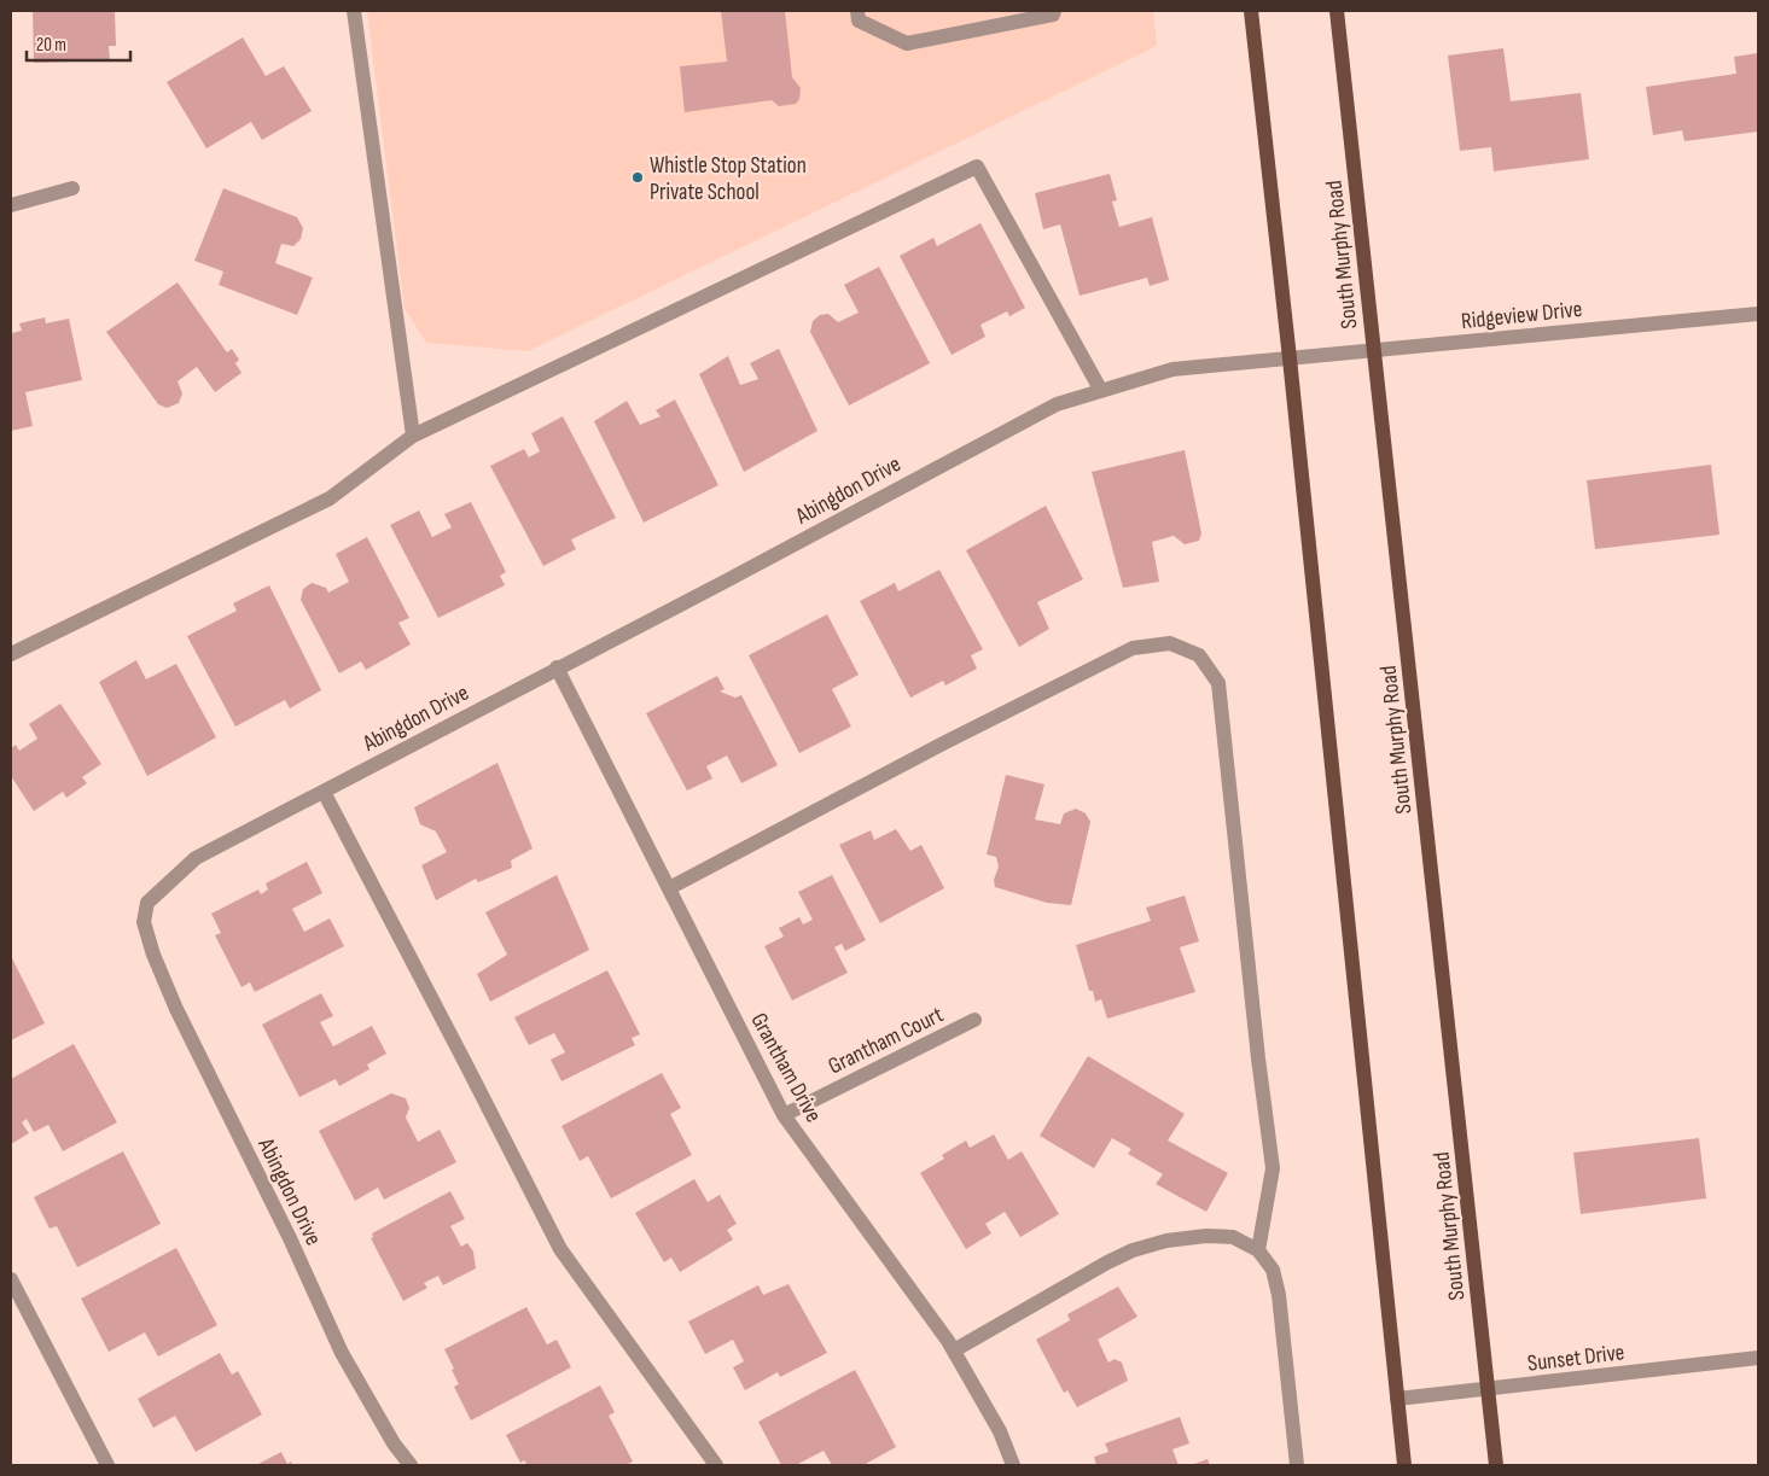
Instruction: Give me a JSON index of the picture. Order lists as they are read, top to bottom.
{
  "streets": {
    "main road": ["South Murphy Road"],
    "street": [
      "Ridgeview Drive",
      "Abingdon Drive",
      "Grantham Court",
      "Grantham Drive",
      "Sunset Drive"
    ]
  },
  "crossings": [
    ["South Murphy Road", "Ridgeview Drive"],
    ["South Murphy Road", "Sunset Drive"],
    ["Ridgeview Drive", "Abingdon Drive"],
    ["Abingdon Drive", "Grantham Drive"],
    ["Grantham Court", "Grantham Drive"]
  ],
  "places": ["Whistle Stop Station Private School"],
  "scale_bar": "20 m"
}
